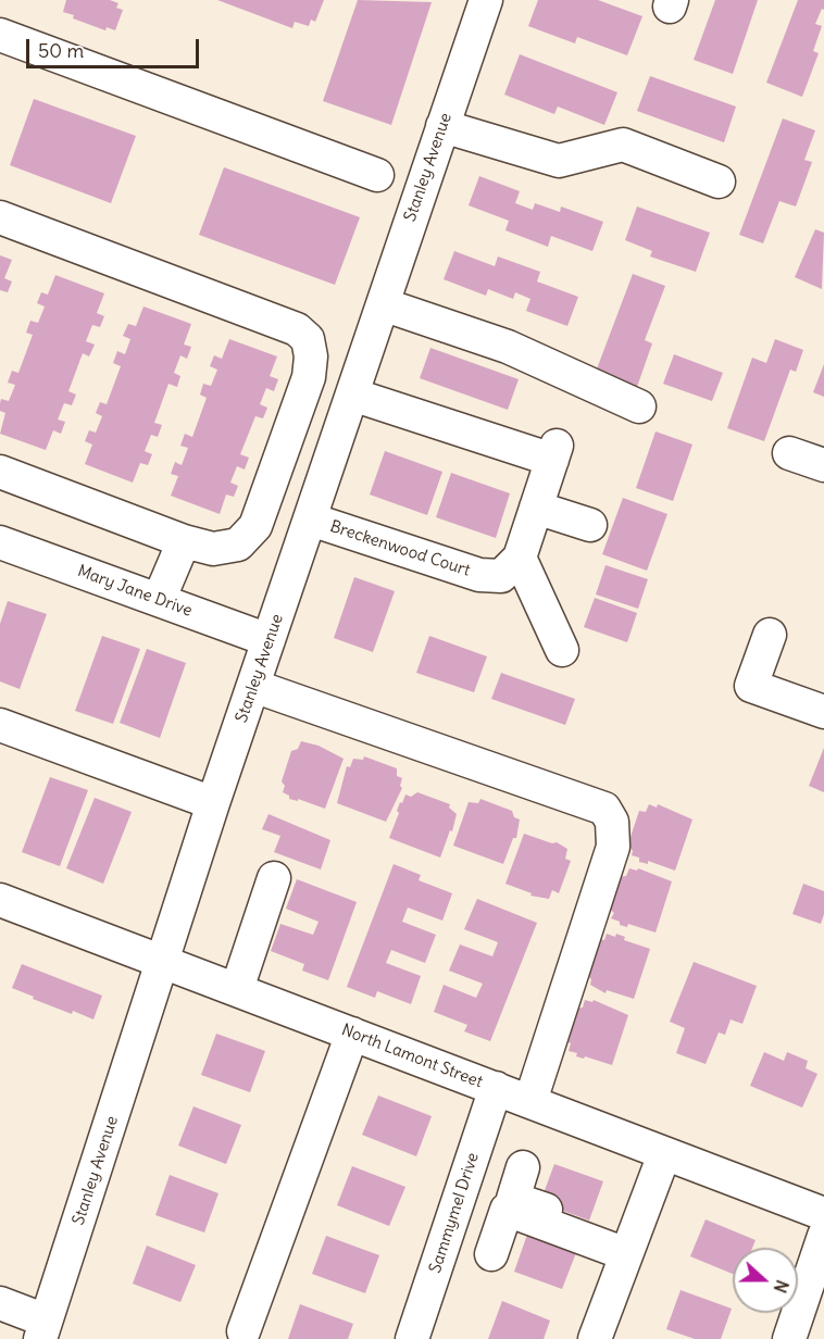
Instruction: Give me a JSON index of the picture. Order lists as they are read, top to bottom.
{
  "streets": {
    "street": [
      "Stanley Avenue",
      "Breckenwood Court",
      "Mary Jane Drive",
      "North Lamont Street",
      "Sammymel Drive"
    ]
  },
  "crossings": [
    ["Stanley Avenue", "Breckenwood Court"],
    ["Stanley Avenue", "Mary Jane Drive"],
    ["Stanley Avenue", "North Lamont Street"],
    ["North Lamont Street", "Sammymel Drive"]
  ],
  "scale_bar": "50 m",
  "north": "right"
}
